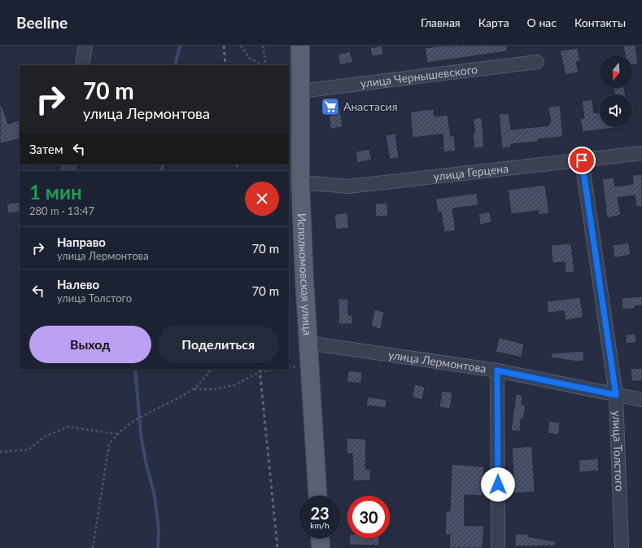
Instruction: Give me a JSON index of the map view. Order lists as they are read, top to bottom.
{
  "streets": {
    "main road": ["Исполкомовская улица"],
    "street": [
      "улица Чернышевского",
      "улица Герцена",
      "улица Лермонтова",
      "улица Толстого"
    ]
  },
  "crossings": [
    ["улица Чернышевского", "Исполкомовская улица"],
    ["улица Герцена", "Исполкомовская улица"],
    ["улица Герцена", "улица Толстого"],
    ["Исполкомовская улица", "улица Лермонтова"],
    ["улица Лермонтова", "улица Толстого"]
  ],
  "places": {
    "supermarket": ["Анастасия"]
  },
  "north": "bottom",
  "page": {
    "header": "Beeline",
    "nav": [
      "Главная",
      "Карта",
      "О нас",
      "Контакты"
    ],
    "turn": ["70 m", "улица Лермонтова"],
    "then": "Затем",
    "heading": ["1 мин", "280 m · 13:47"],
    "list": [
      {
        "name": "Направо",
        "note": "улица Лермонтова",
        "value": "70 m"
      },
      {
        "name": "Налево",
        "note": "улица Толстого",
        "value": "70 m"
      }
    ],
    "buttons": ["Выход", "Поделиться"],
    "speed": "23 km/h",
    "limit": "30"
  }
}
